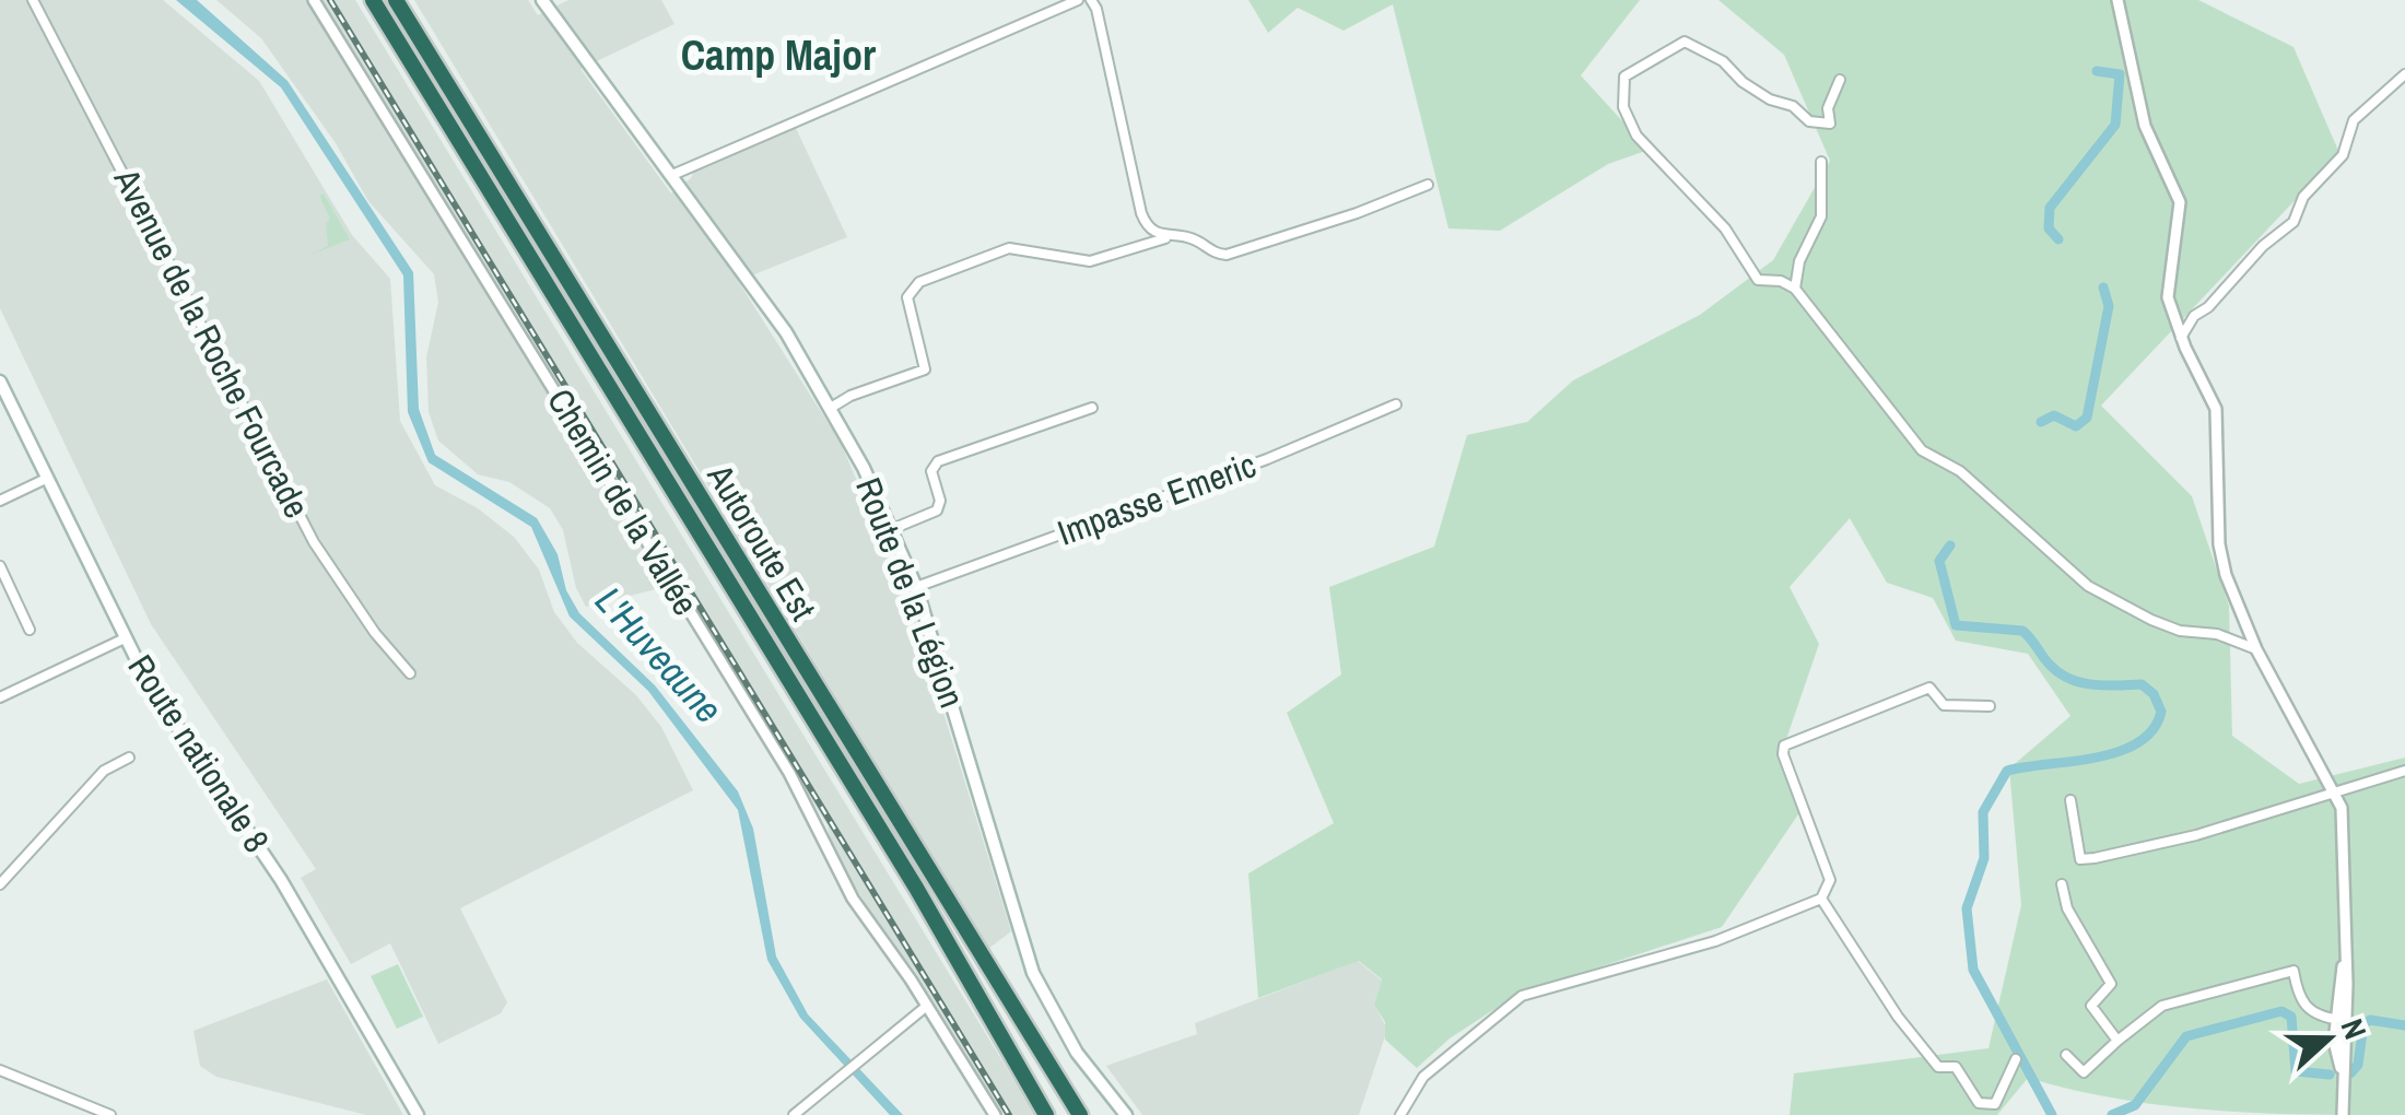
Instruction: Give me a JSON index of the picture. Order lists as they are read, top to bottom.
{
  "streets": {
    "highway": ["Autoroute Est"],
    "main road": ["Route de la Légion", "Route nationale 8"],
    "street": ["Avenue de la Roche Fourcade", "Impasse Emeric", "Chemin de la Vallée"]
  },
  "crossings": [
    ["Impasse Emeric", "Route de la Légion"]
  ],
  "districts": ["Camp Major"],
  "water": ["L'Huveaune"],
  "north": "right"
}
